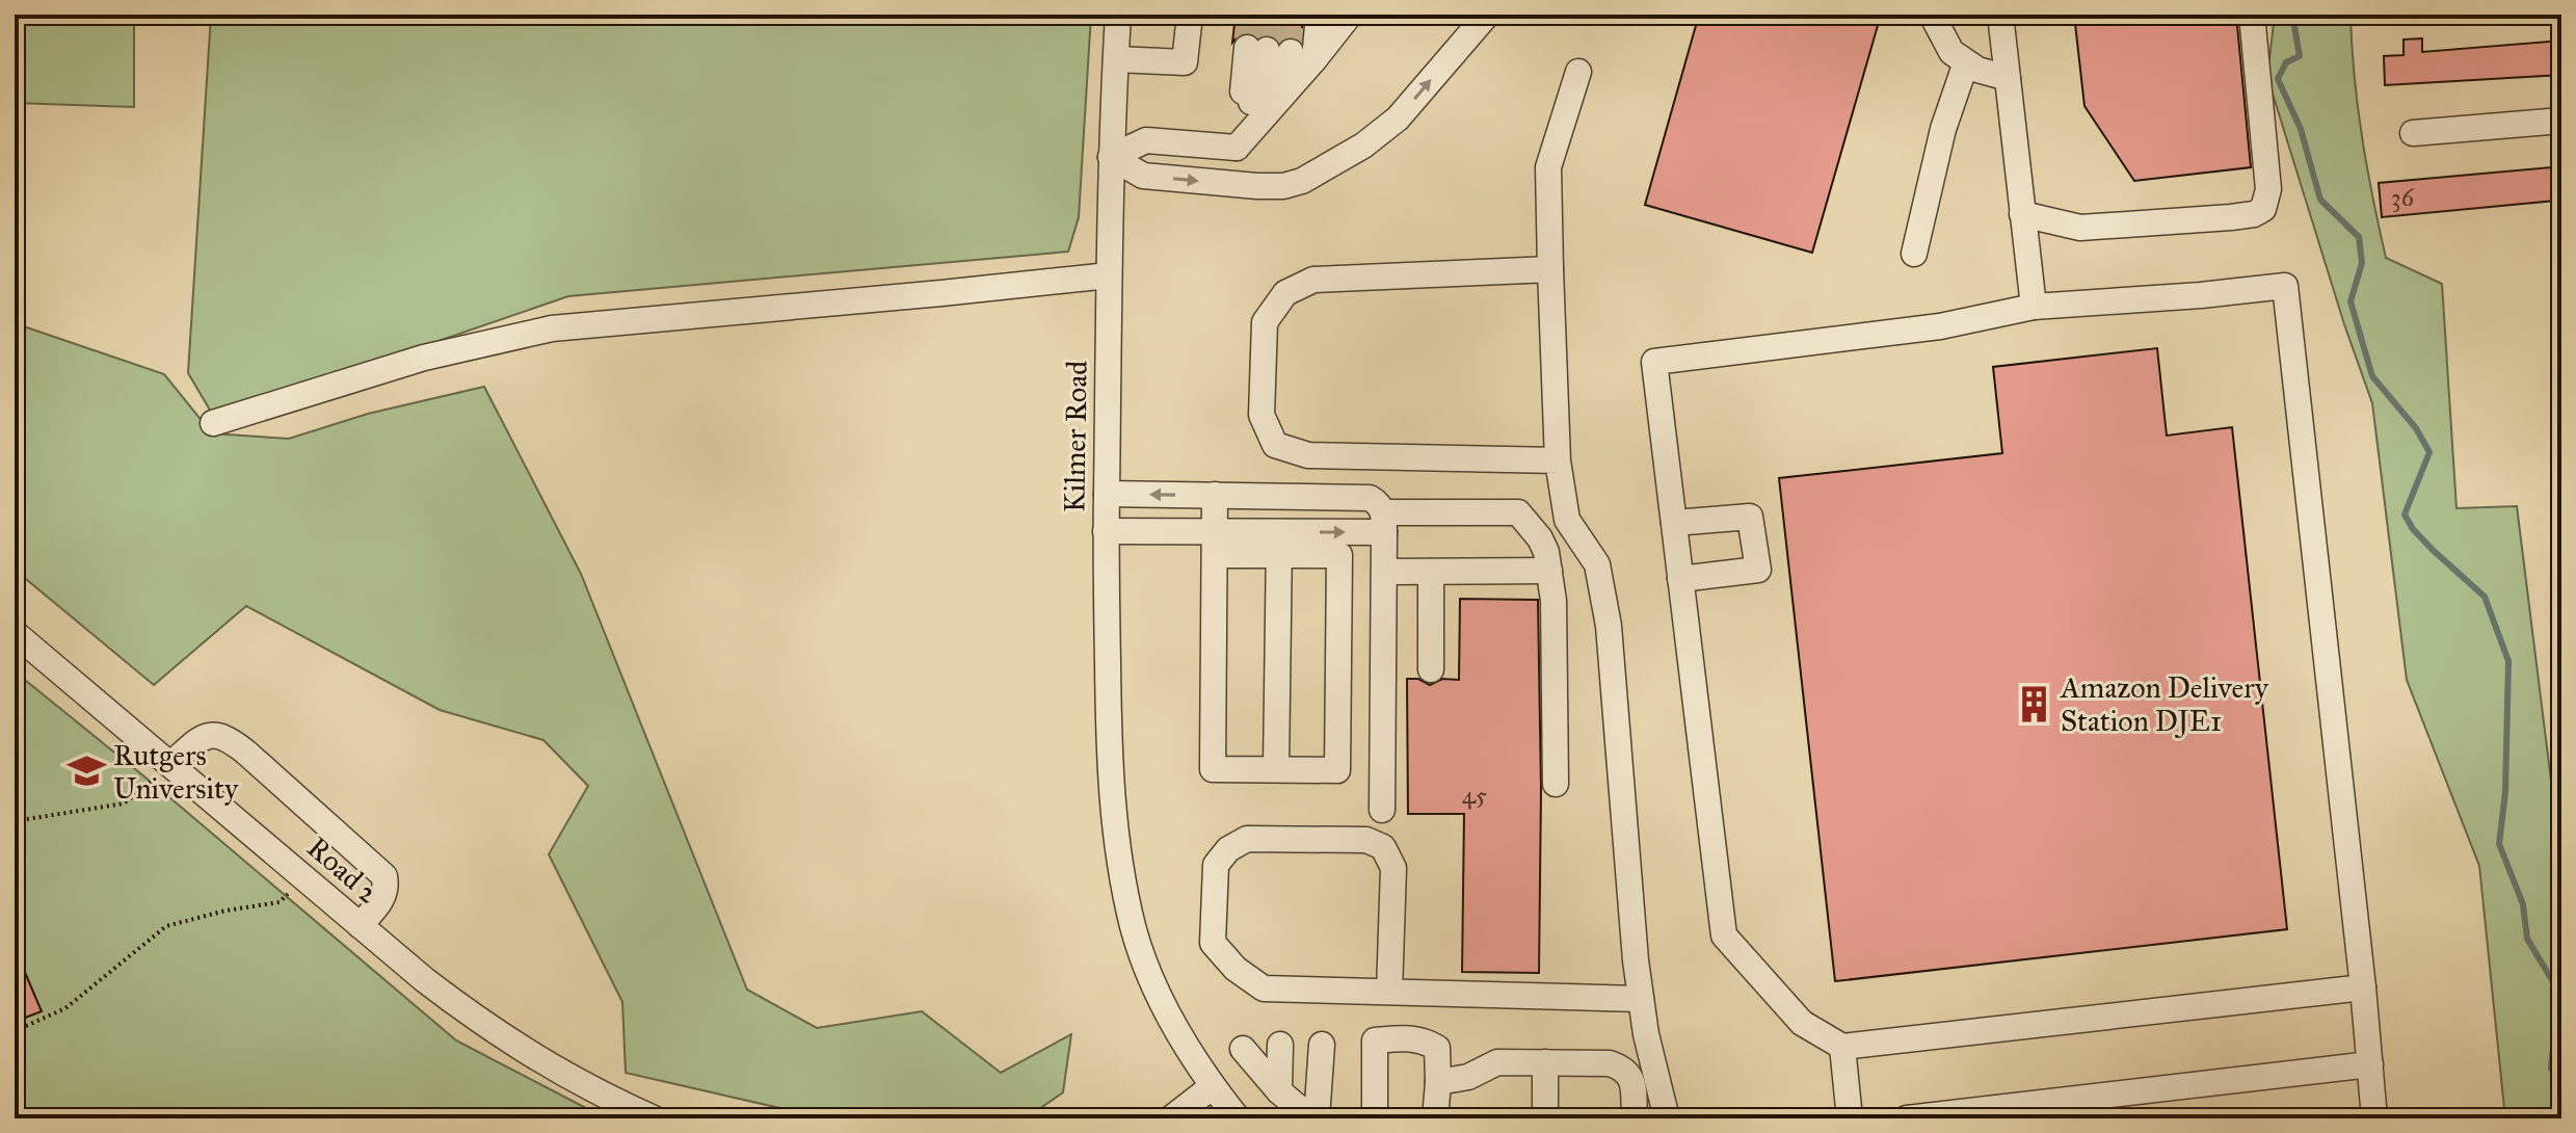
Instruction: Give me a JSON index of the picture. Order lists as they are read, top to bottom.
{
  "streets": {
    "street": ["Kilmer Road", "Road 2"]
  },
  "places": {
    "building": ["Amazon Delivery Station DJE1"],
    "school or university": ["Rutgers University"]
  },
  "house_numbers": ["36", "45"]
}
